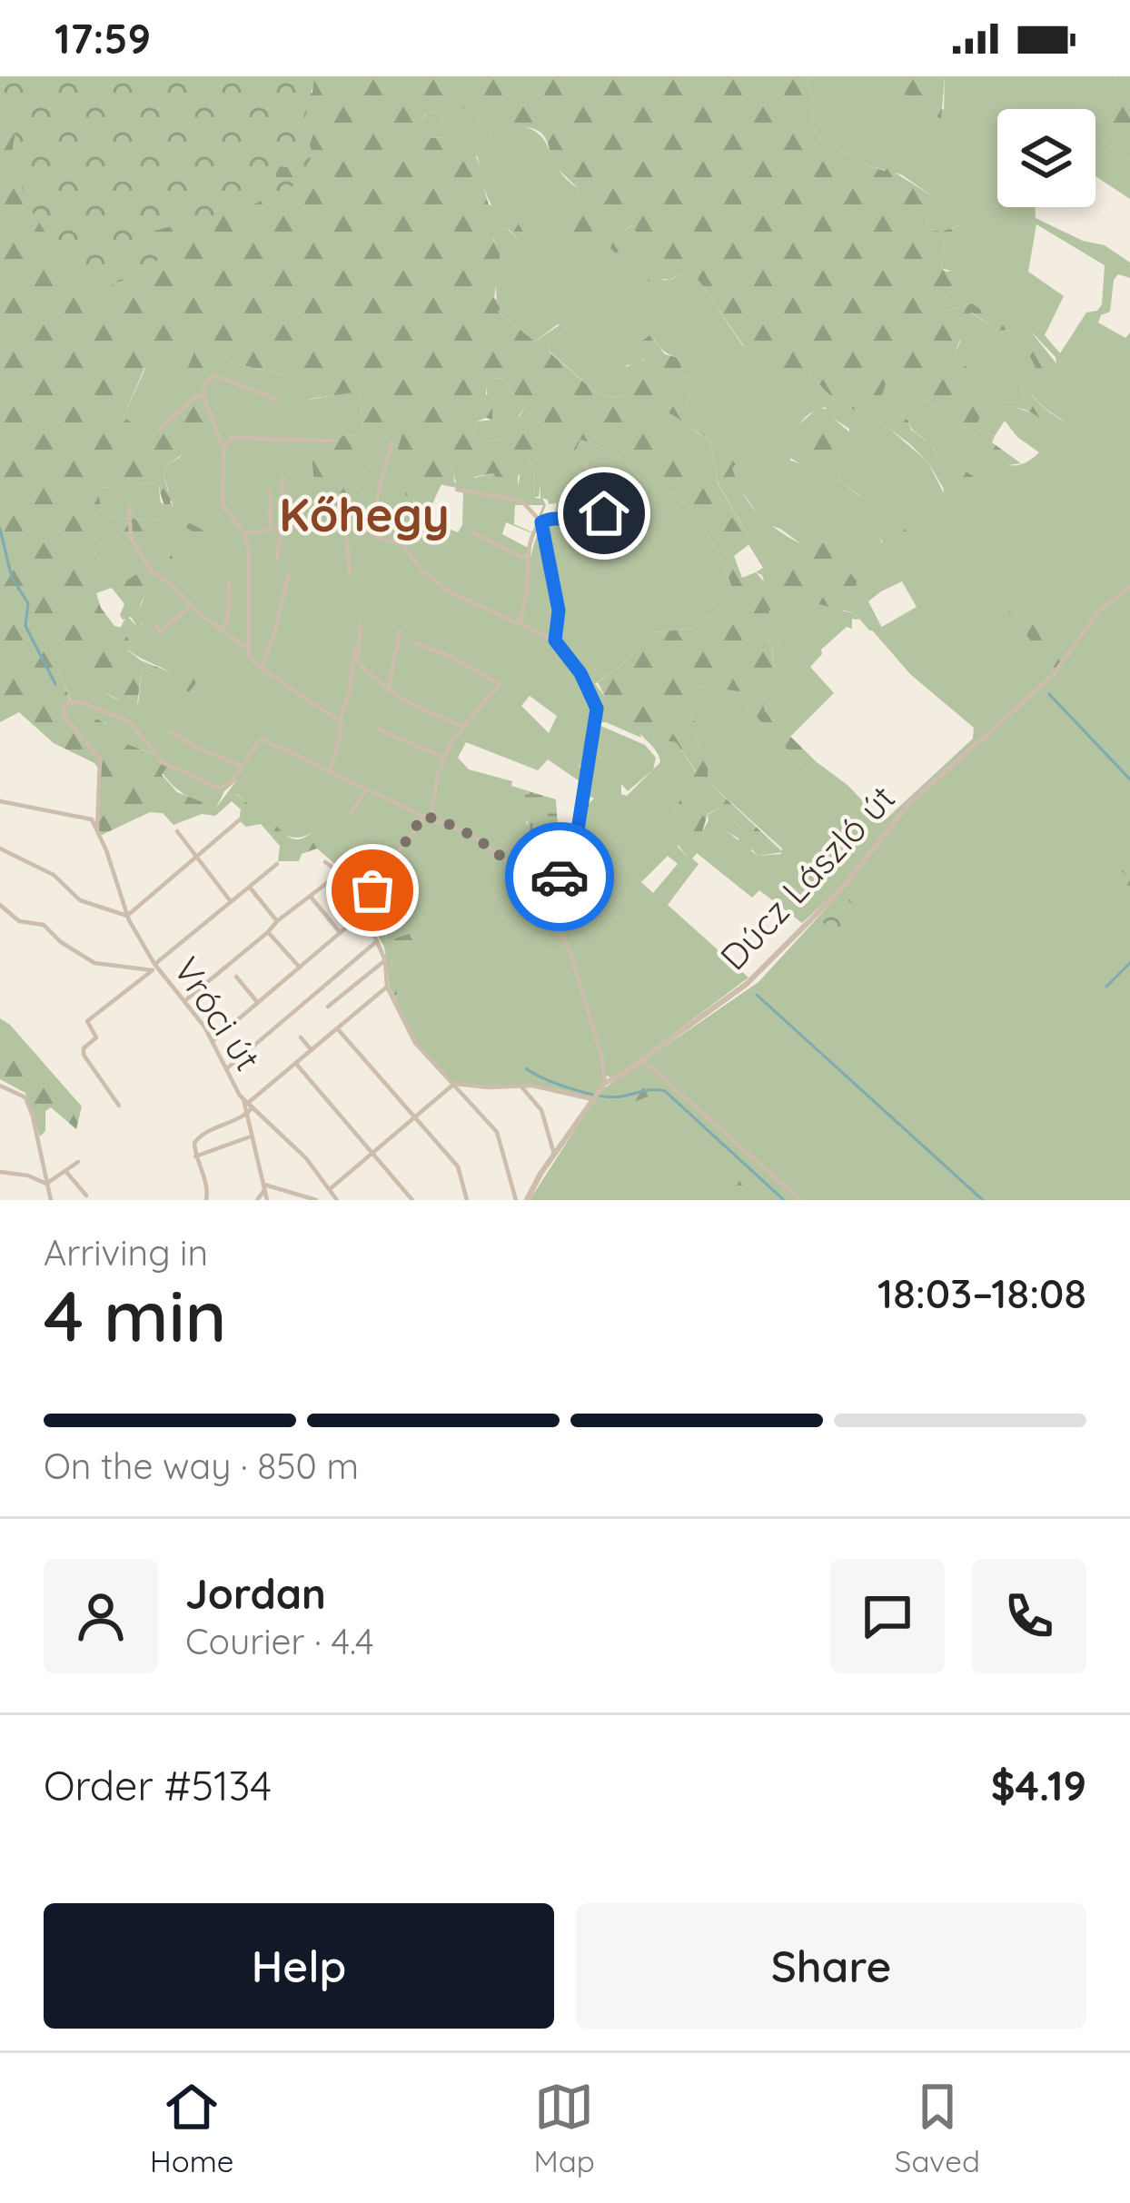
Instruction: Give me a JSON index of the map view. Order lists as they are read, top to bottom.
{
  "streets": {
    "street": ["Dúcz László út", "Vróci út"]
  },
  "districts": ["Kőhegy"],
  "page": {
    "status": "17:59",
    "heading": ["4 min", "Arriving in", "18:03–18:08"],
    "panel": [
      "Jordan",
      "Courier · 4.4",
      "Order #5134",
      "$4.19"
    ],
    "bar": "On the way · 850 m",
    "buttons": ["Help", "Share"],
    "tabs": ["Home", "Map", "Saved"]
  }
}
